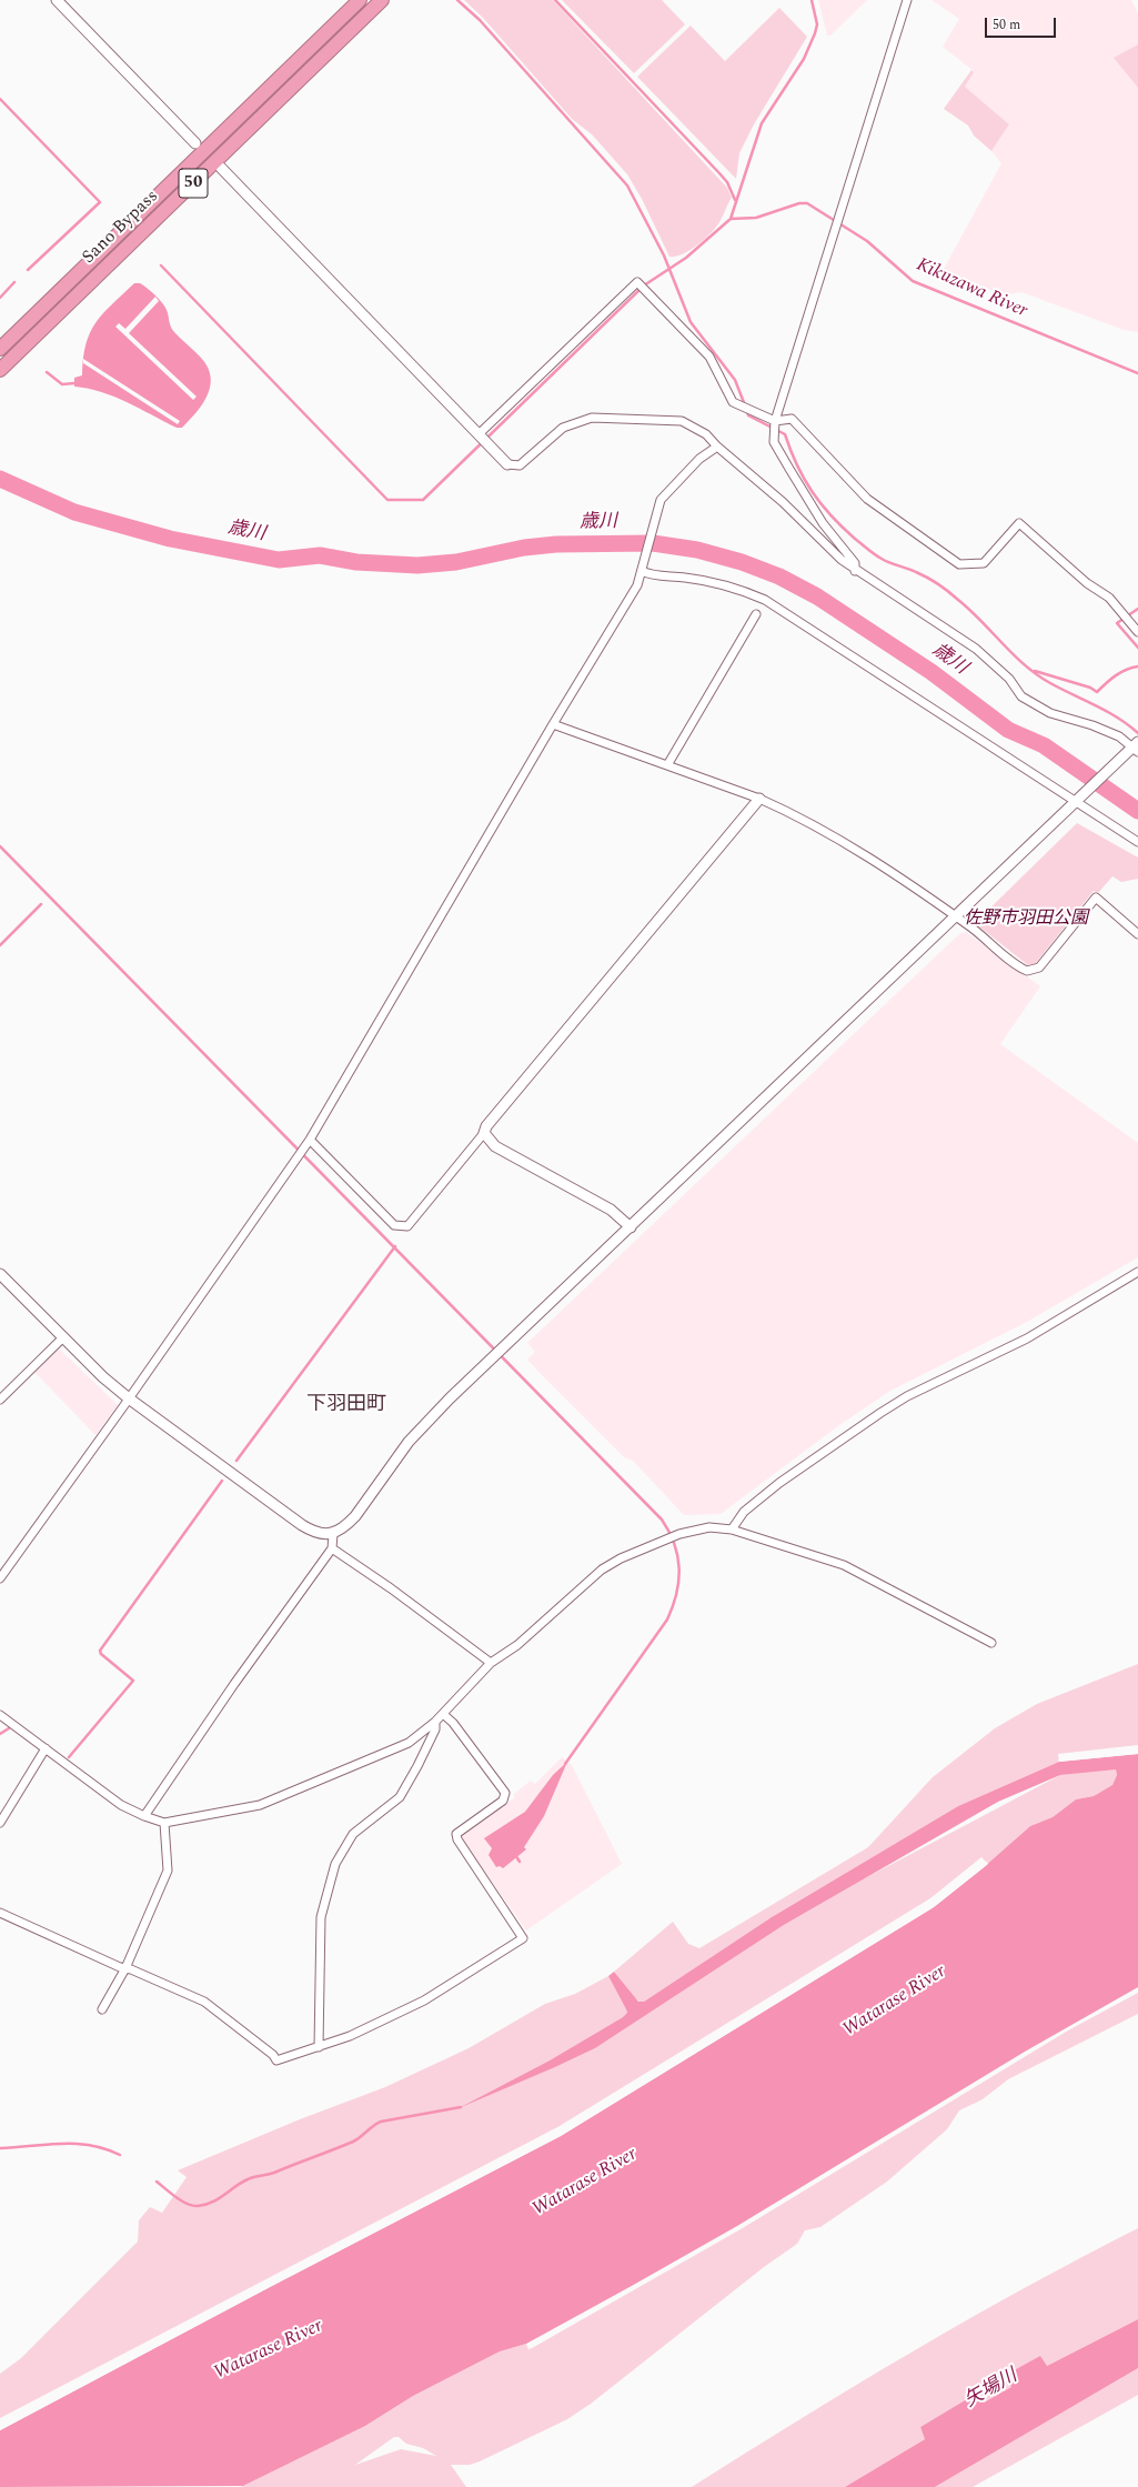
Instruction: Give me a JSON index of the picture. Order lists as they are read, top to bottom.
{
  "streets": {
    "highway": ["50", "Sano Bypass"]
  },
  "districts": ["下羽田町"],
  "water": [
    "Kikuzawa River",
    "歳川",
    "Watarase River",
    "矢場川"
  ],
  "parks": ["佐野市羽田公園"],
  "scale_bar": "50 m"
}
